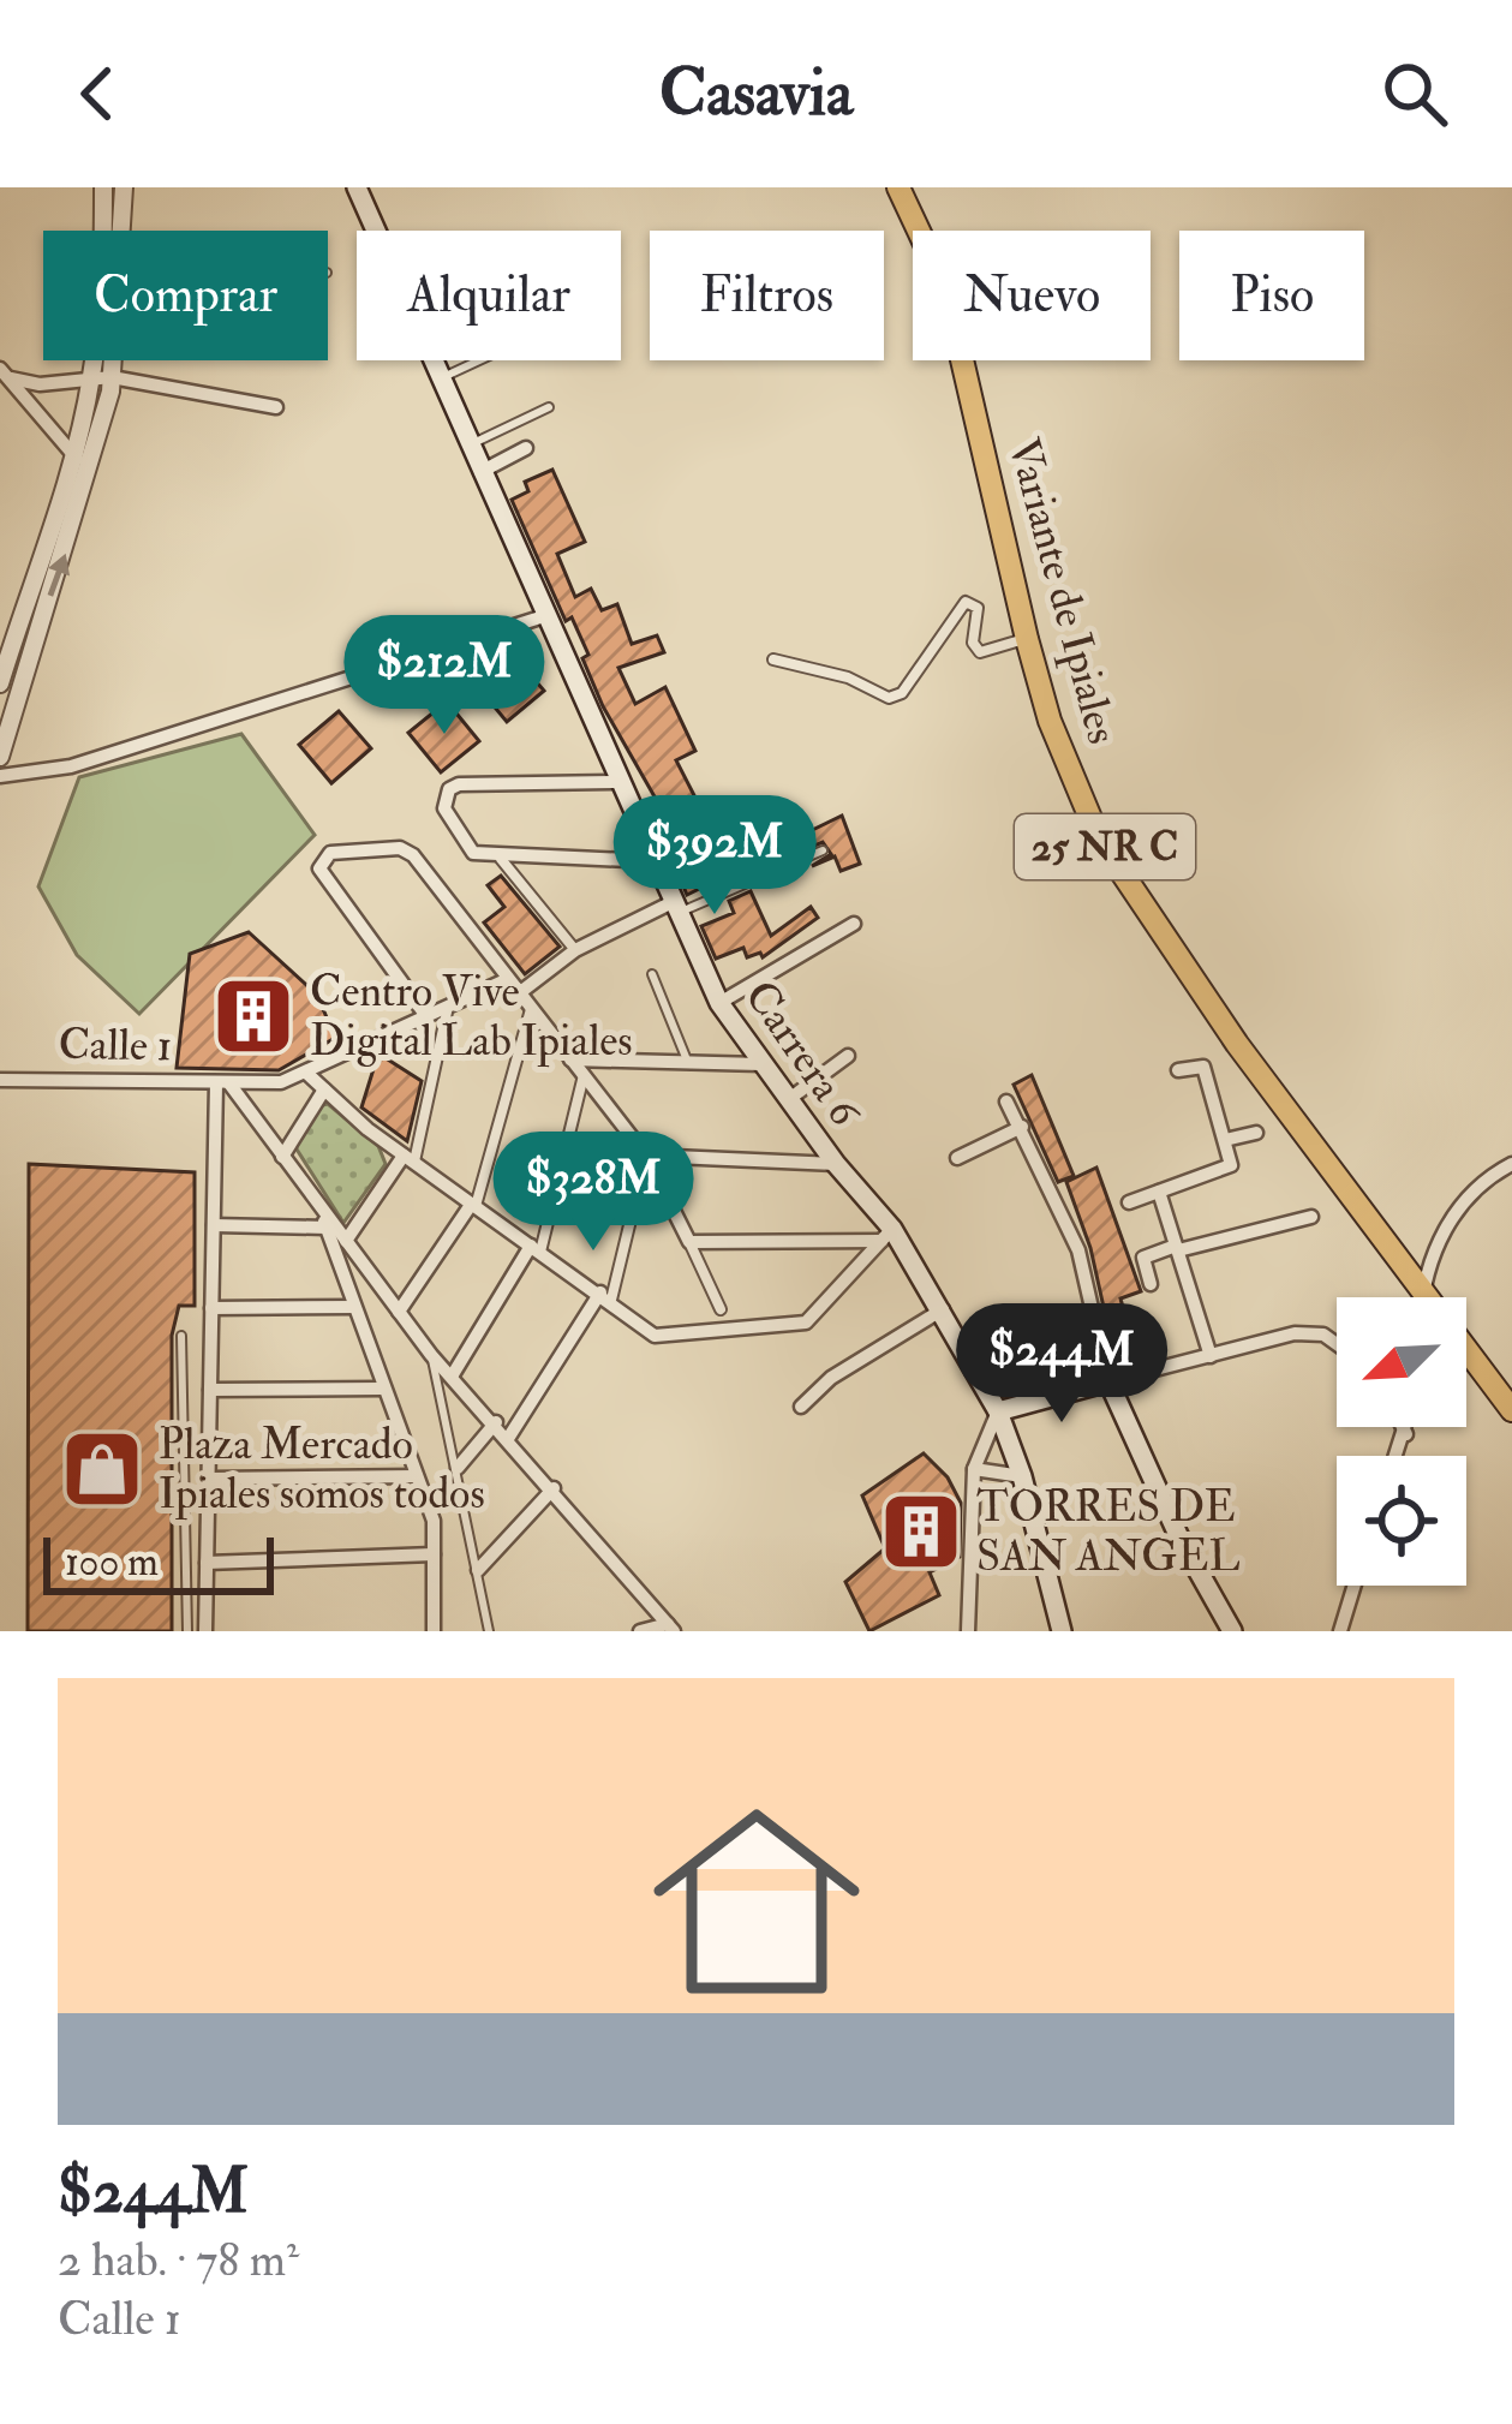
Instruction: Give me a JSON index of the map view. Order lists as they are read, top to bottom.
{
  "streets": {
    "highway": ["Variante de Ipiales", "25 NR C"],
    "main road": ["Carrera 6"],
    "street": ["Calle 1"]
  },
  "places": {
    "building": ["Centro Vive Digital Lab Ipiales", "TORRES DE SAN ANGEL"],
    "shop": ["Plaza Mercado Ipiales somos todos"]
  },
  "scale_bar": "100 m",
  "north": "bottom left",
  "page": {
    "header": "Casavia",
    "chip": [
      "Comprar",
      "Alquilar",
      "Filtros",
      "Nuevo",
      "Piso"
    ],
    "price": [
      "$212M",
      "$392M",
      "$328M",
      "$244M"
    ],
    "scale": "100 m",
    "list": [
      {
        "name": "$244M",
        "note": "2 hab. · 78 m² · Calle 1"
      }
    ]
  }
}
